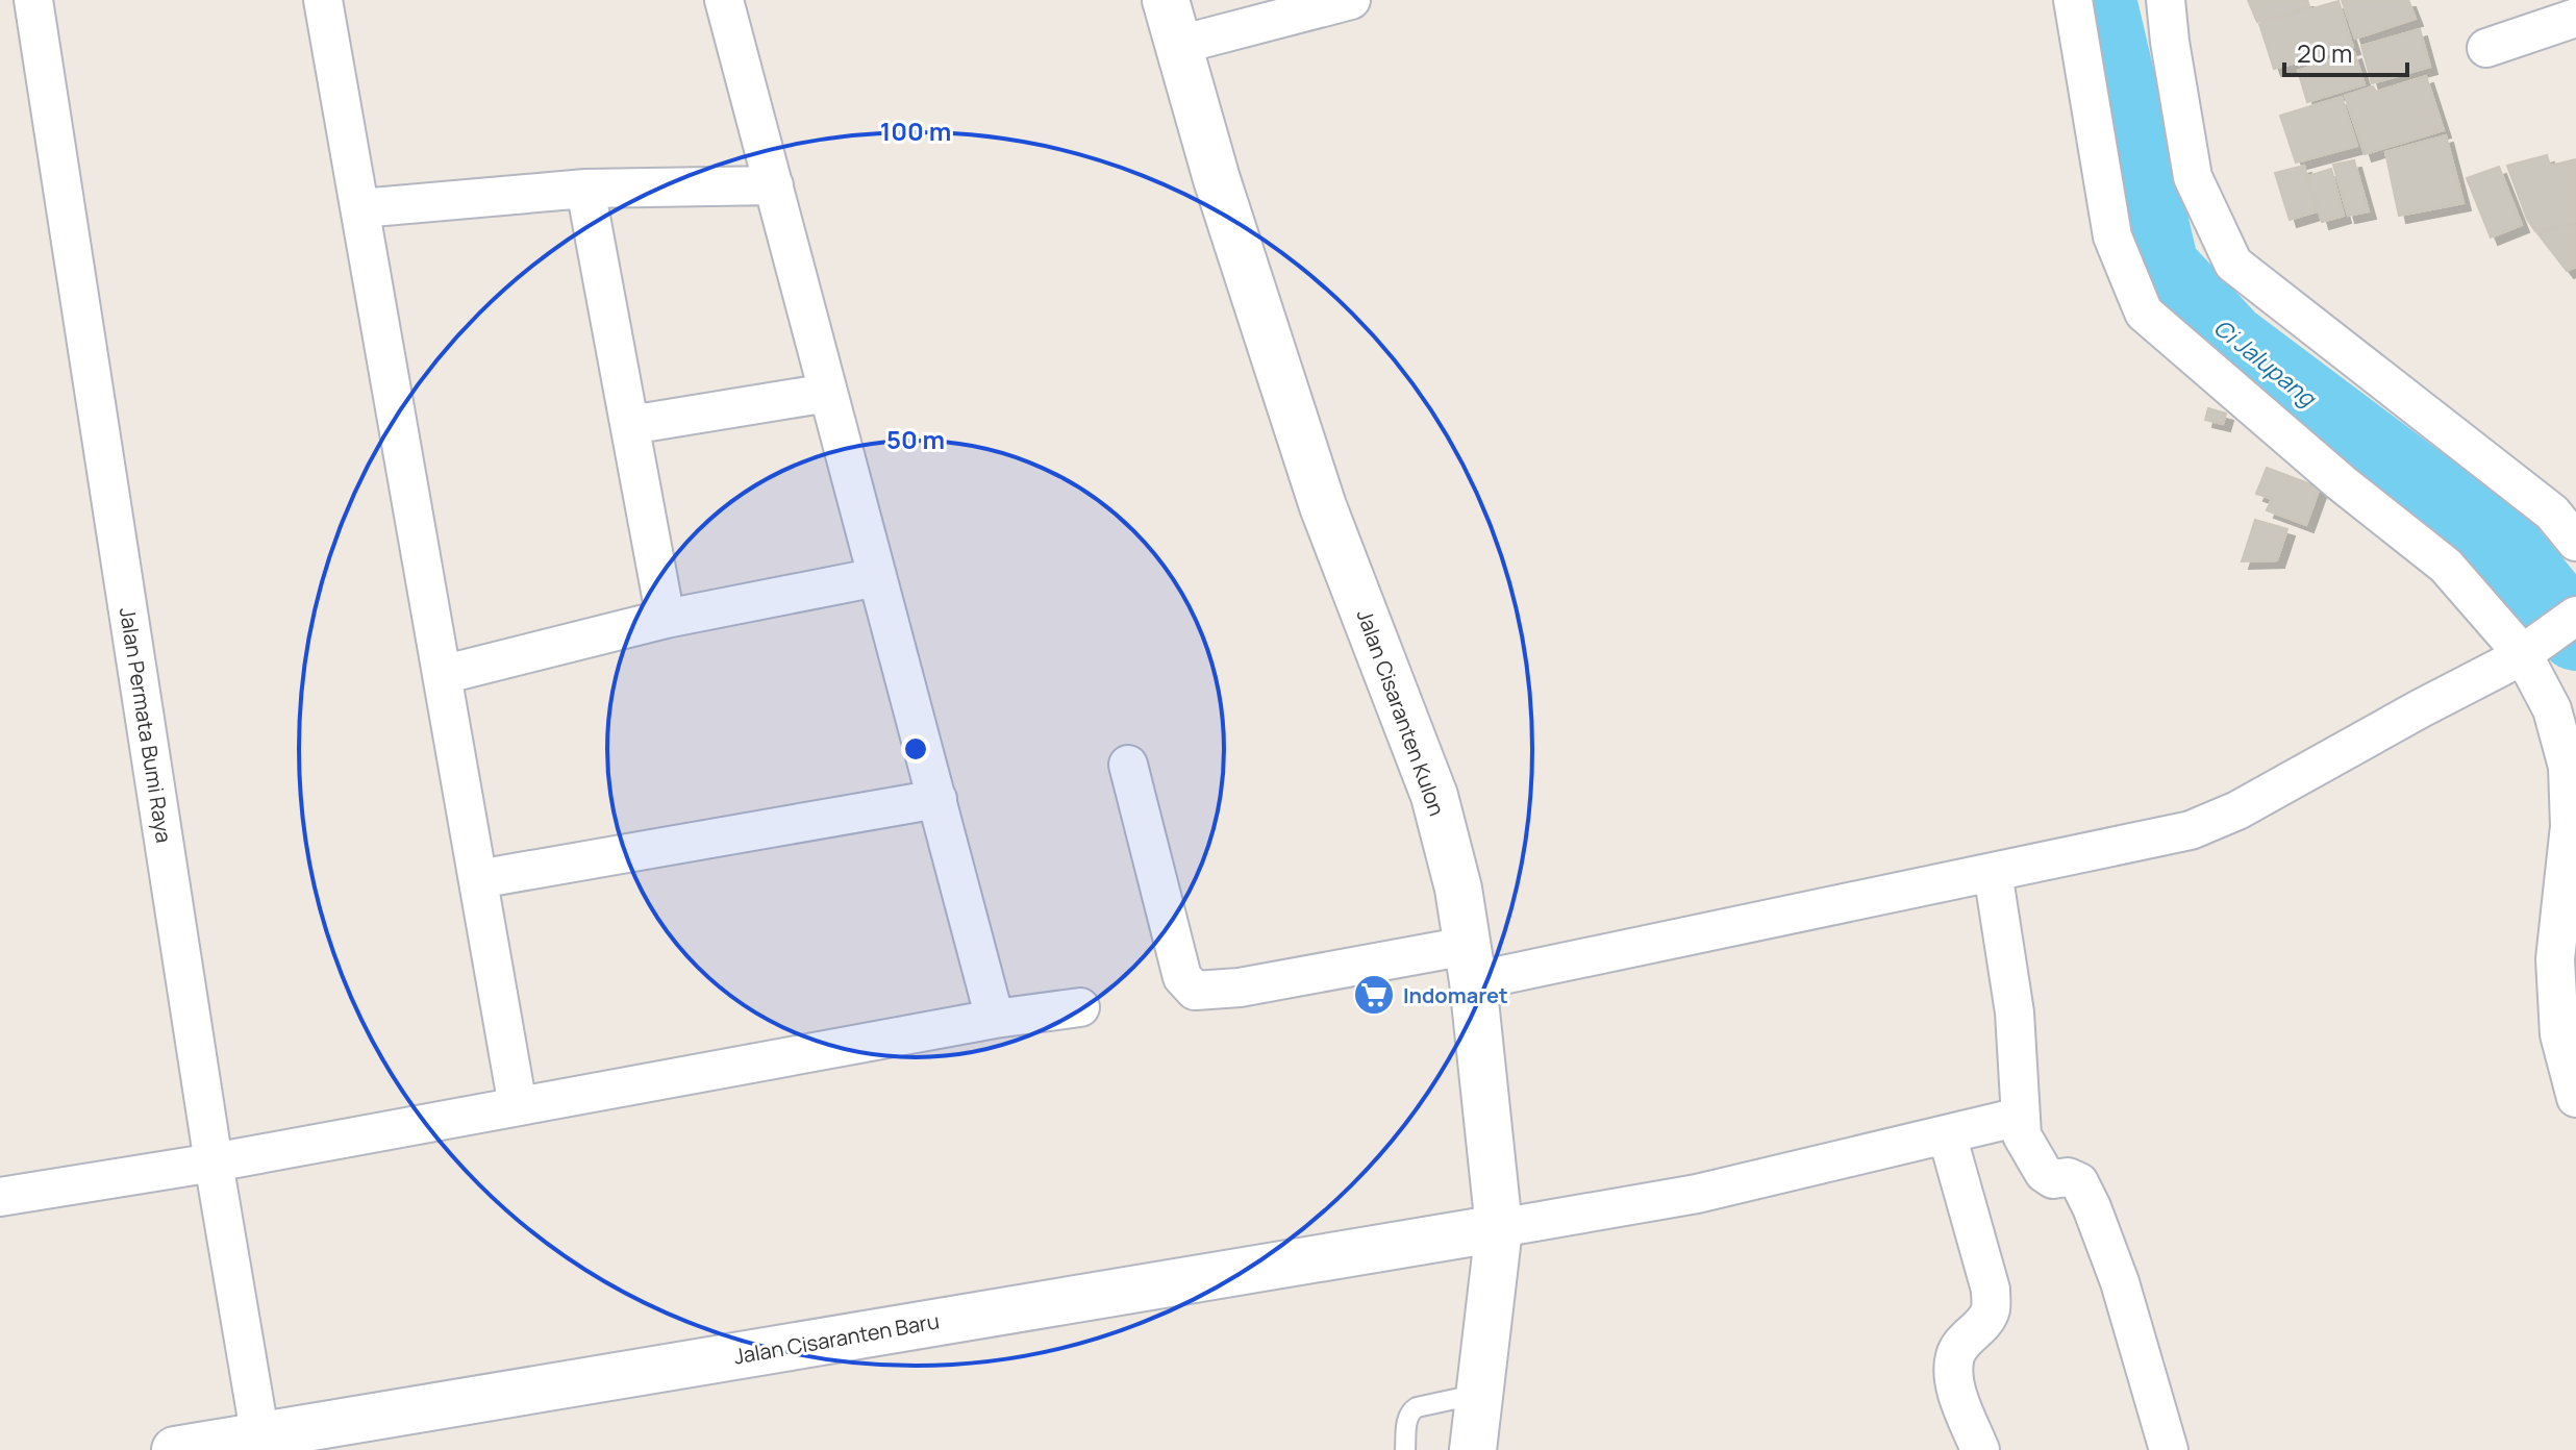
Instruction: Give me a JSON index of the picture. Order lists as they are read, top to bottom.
{
  "streets": {
    "main road": ["Jalan Cisaranten Kulon", "Jalan Cisaranten Baru"],
    "street": ["Jalan Permata Bumi Raya"]
  },
  "crossings": [
    ["Jalan Cisaranten Kulon", "Jalan Cisaranten Baru"],
    ["Jalan Permata Bumi Raya", "Jalan Cisaranten Baru"]
  ],
  "water": ["Ci Jalupang"],
  "places": {
    "supermarket": ["Indomaret"]
  },
  "scale_bar": "20 m",
  "rings": ["100 m", "50 m"]
}
